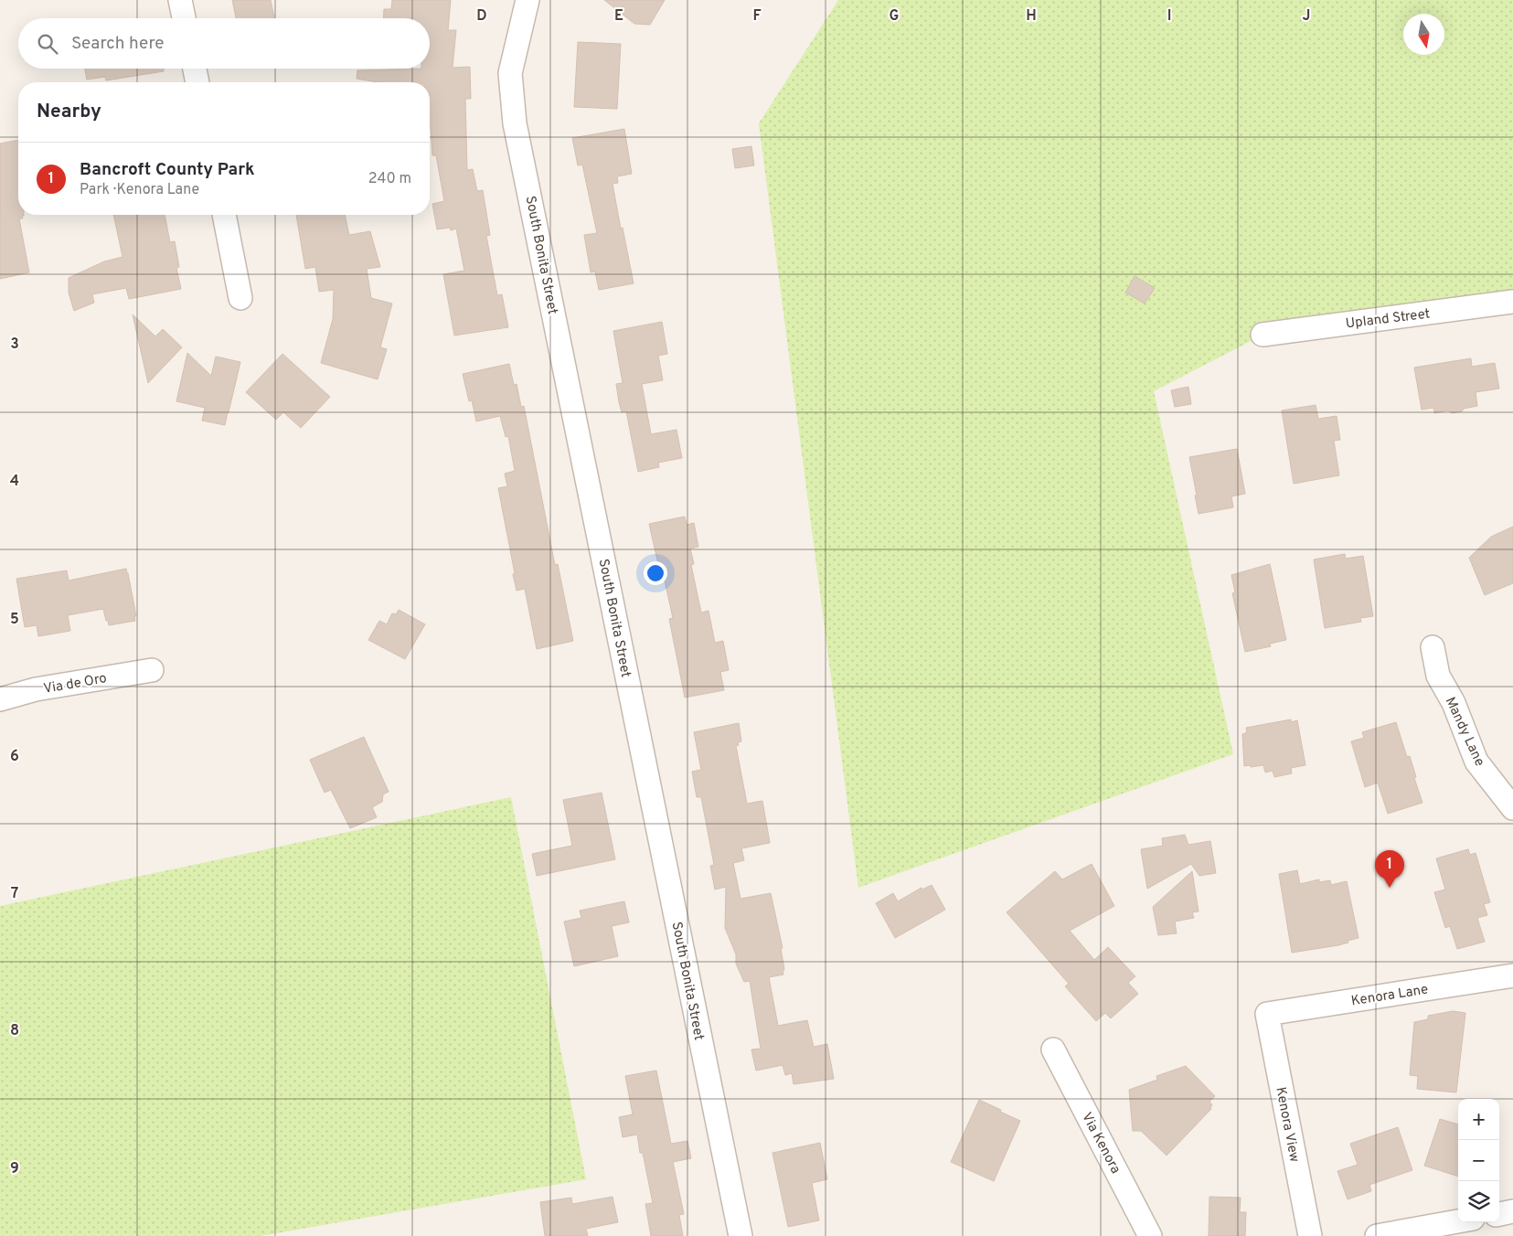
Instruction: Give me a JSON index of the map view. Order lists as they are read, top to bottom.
{
  "streets": {
    "street": [
      "South Bonita Street",
      "Upland Street",
      "Via de Oro",
      "Mandy Lane",
      "Kenora Lane",
      "Kenora View",
      "Via Kenora"
    ]
  },
  "crossings": [
    ["Kenora Lane", "Kenora View"]
  ],
  "north": "bottom",
  "page": {
    "search": "Search here",
    "heading": "Nearby",
    "list": [
      {
        "mark": "1",
        "name": "Bancroft County Park",
        "note": "Park · Kenora Lane",
        "value": "240 m"
      }
    ],
    "pins": "1",
    "map_buttons": ["+", "−"]
  },
  "grid": {
    "columns": [
      "D",
      "E",
      "F",
      "G",
      "H",
      "I",
      "J"
    ],
    "rows": [
      "3",
      "4",
      "5",
      "6",
      "7",
      "8",
      "9"
    ]
  }
}
